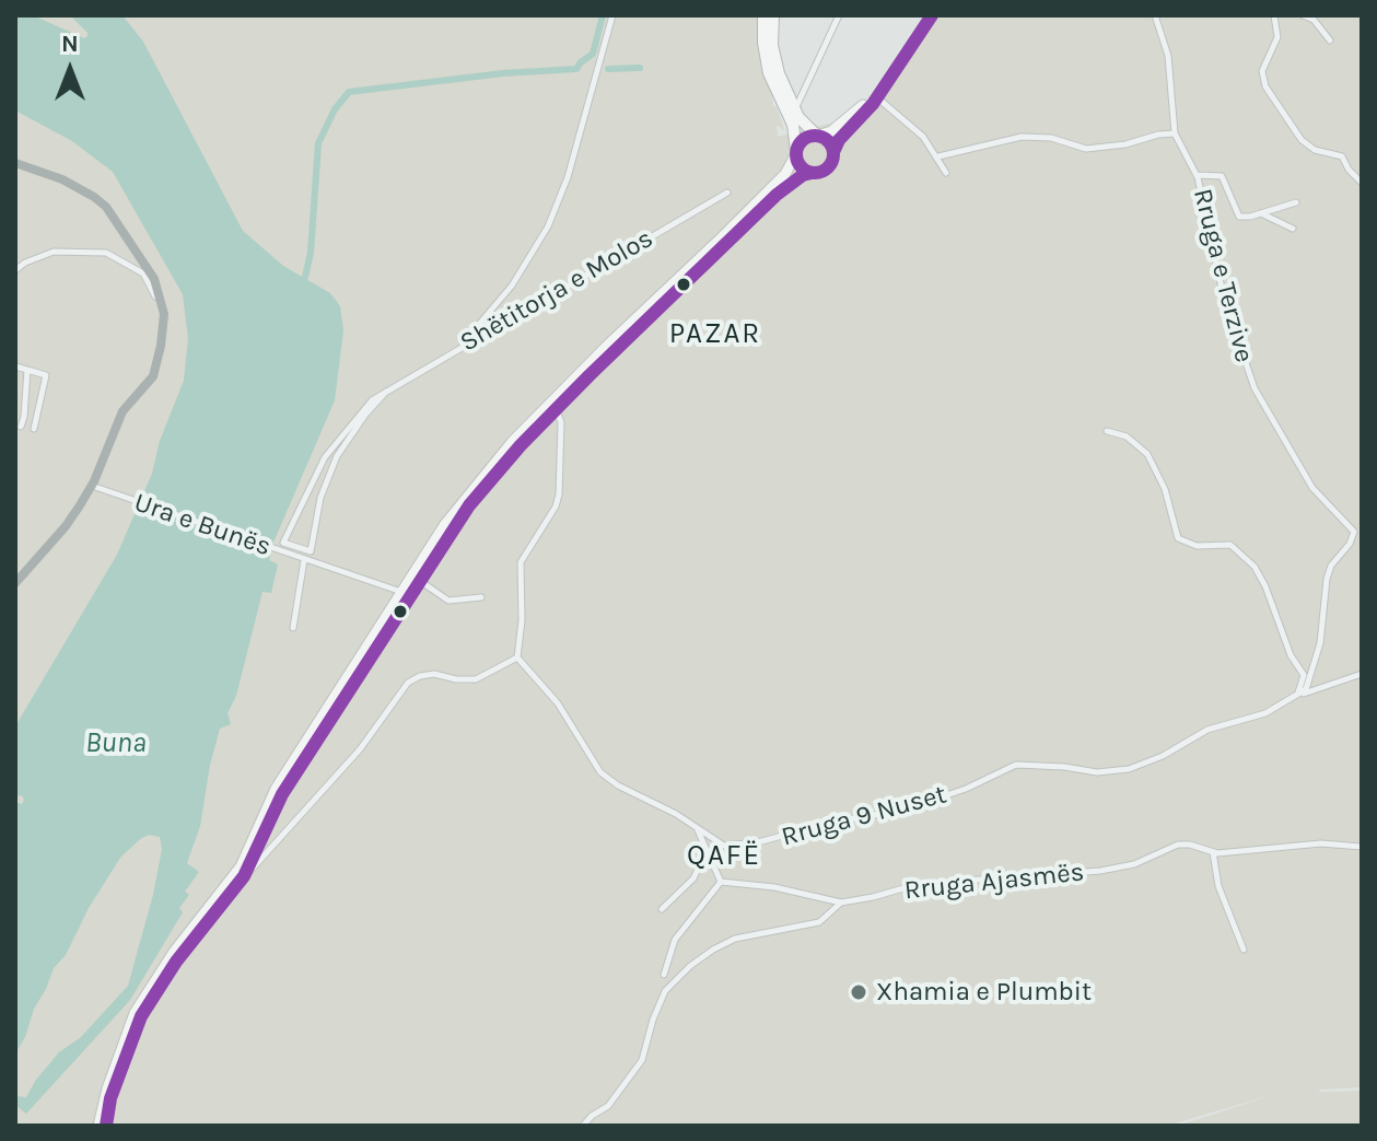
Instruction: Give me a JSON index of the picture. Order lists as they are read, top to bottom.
{
  "streets": {
    "street": [
      "Rruga e Terzive",
      "Shëtitorja e Molos",
      "Ura e Bunës",
      "Rruga 9 Nuset",
      "Rruga Ajasmës"
    ]
  },
  "crossings": [
    ["Rruga e Terzive", "Rruga 9 Nuset"]
  ],
  "districts": ["PAZAR", "QAFË"],
  "water": ["Buna"],
  "places": ["Xhamia e Plumbit"],
  "north": "top"
}
